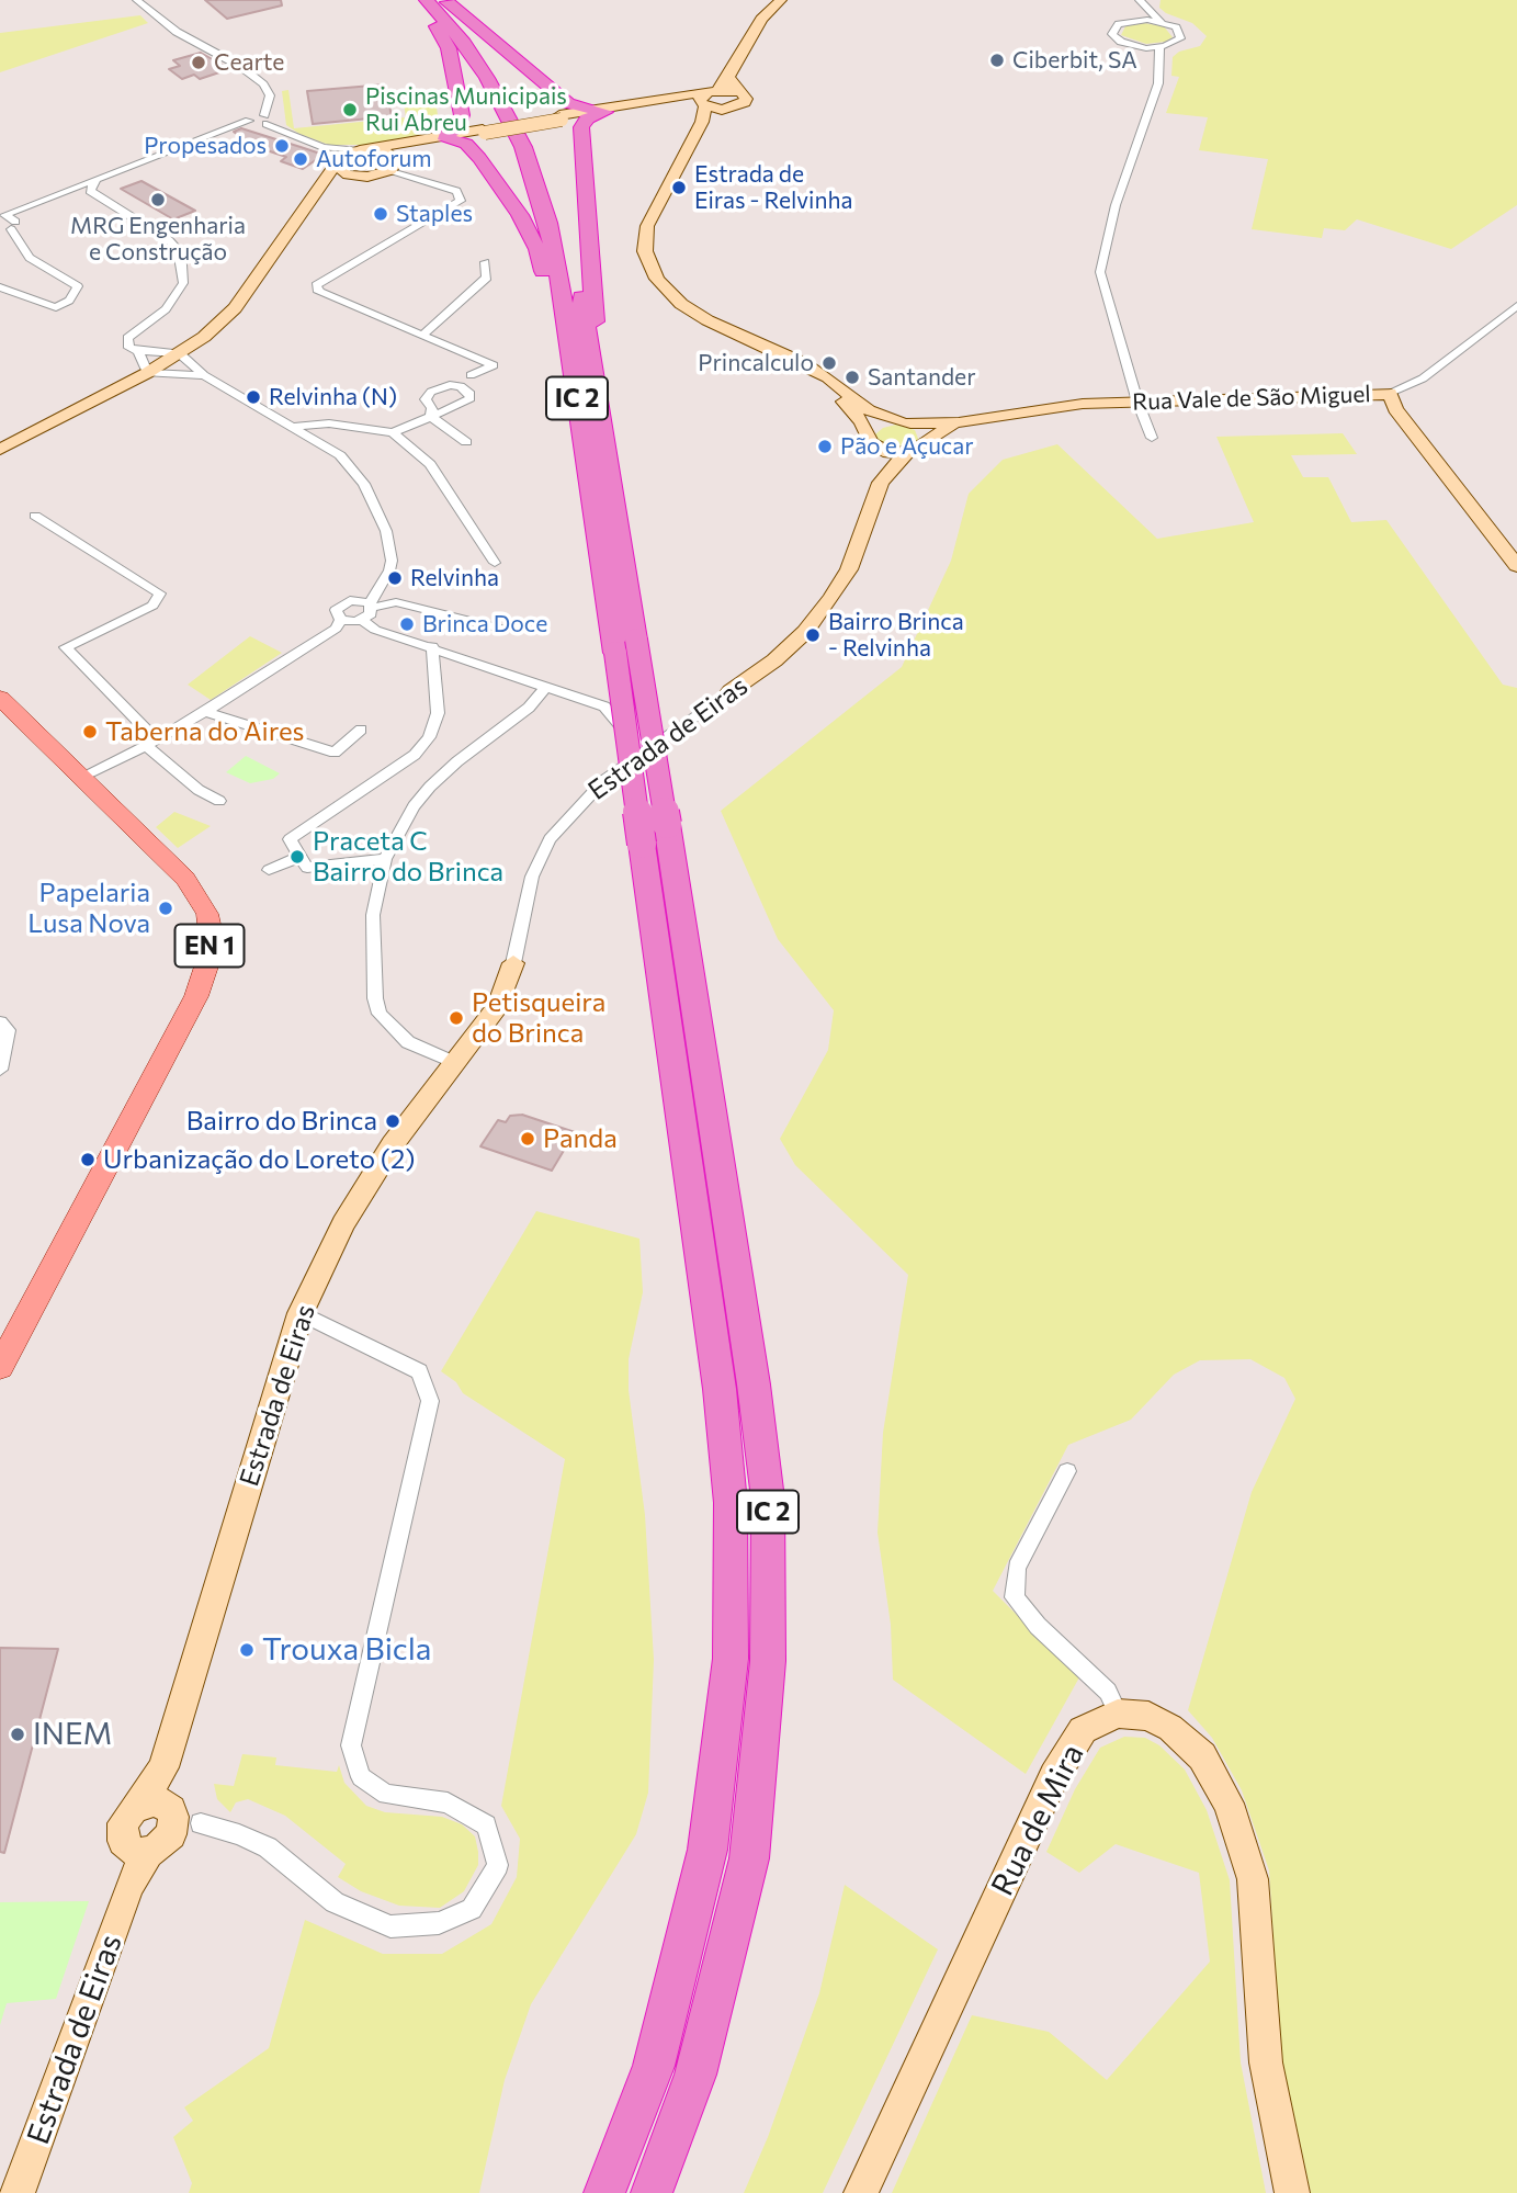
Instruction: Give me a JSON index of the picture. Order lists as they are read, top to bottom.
{
  "streets": {
    "highway": ["IC 2"],
    "main road": ["EN 1"],
    "street": ["Rua Vale de São Miguel", "Estrada de Eiras", "Rua de Mira"]
  },
  "crossings": [
    ["Rua Vale de São Miguel", "Estrada de Eiras"]
  ],
  "places": [
    "Ciberbit, SA",
    "Cearte",
    "Piscinas Municipais Rui Abreu",
    "Propesados",
    "Autoforum",
    "Estrada de Eiras - Relvinha",
    "MRG Engenharia e Construção",
    "Staples",
    "Princalculo",
    "Santander",
    "Relvinha (N)",
    "Pão e Açucar",
    "Relvinha",
    "Brinca Doce",
    "Bairro Brinca - Relvinha",
    "Taberna do Aires",
    "Praceta C Bairro do Brinca",
    "Papelaria Lusa Nova",
    "Petisqueira do Brinca",
    "Bairro do Brinca",
    "Panda",
    "Urbanização do Loreto (2)",
    "Trouxa Bicla",
    "INEM"
  ]
}
